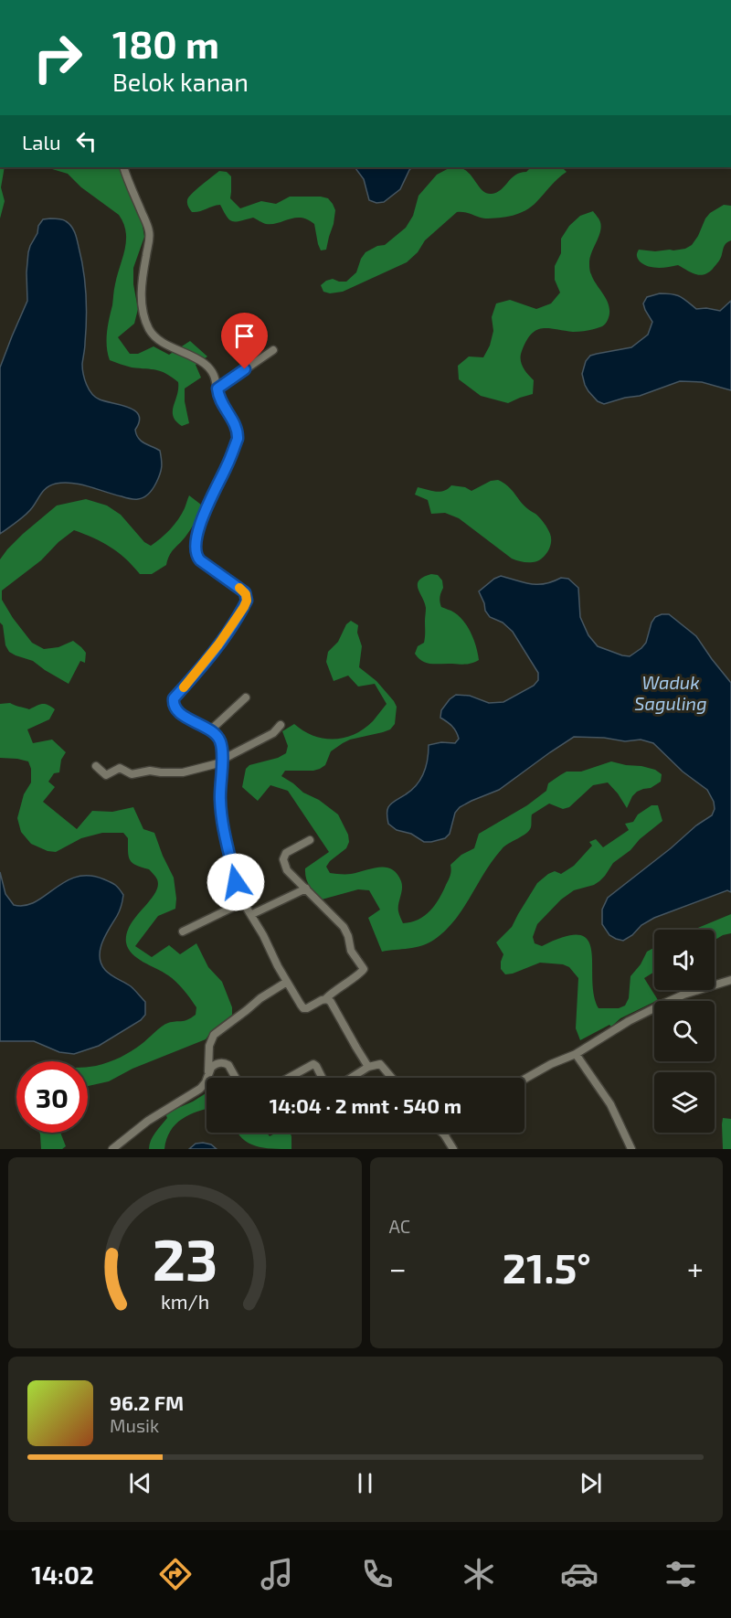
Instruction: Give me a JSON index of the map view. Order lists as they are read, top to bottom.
{
  "water": ["Waduk Saguling"],
  "page": {
    "turn": ["180 m", "Belok kanan"],
    "then": "Lalu",
    "limit": "30",
    "trip": "14:04 · 2 mnt · 540 m",
    "tile": "AC",
    "heat": ["−", "21.5°", "+"],
    "song": ["96.2 FM", "Musik"],
    "tabs": "14:02",
    "gauge": ["23", "km/h"]
  }
}
